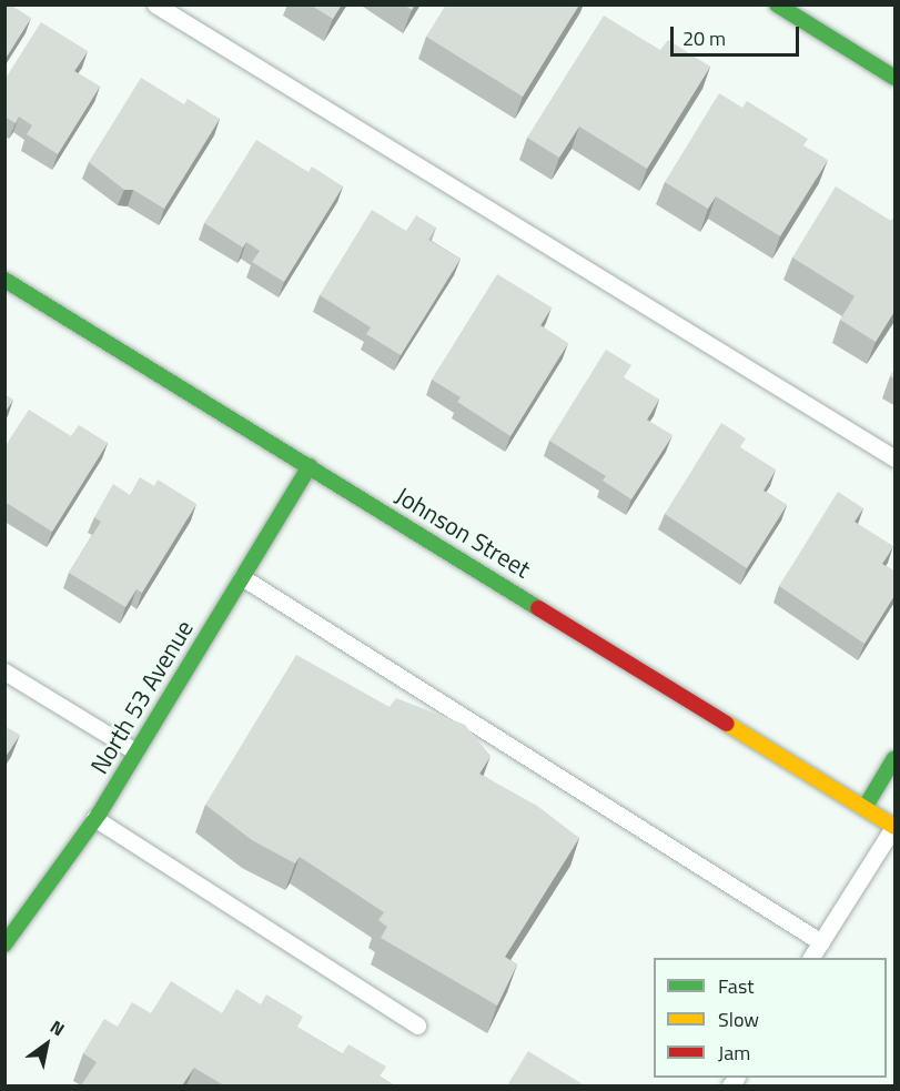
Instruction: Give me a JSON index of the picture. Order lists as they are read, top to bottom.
{
  "streets": {
    "street": ["Johnson Street", "North 53 Avenue"]
  },
  "crossings": [
    ["Johnson Street", "North 53 Avenue"]
  ],
  "legend": ["Fast", "Slow", "Jam"],
  "scale_bar": "20 m",
  "north": "top right"
}
